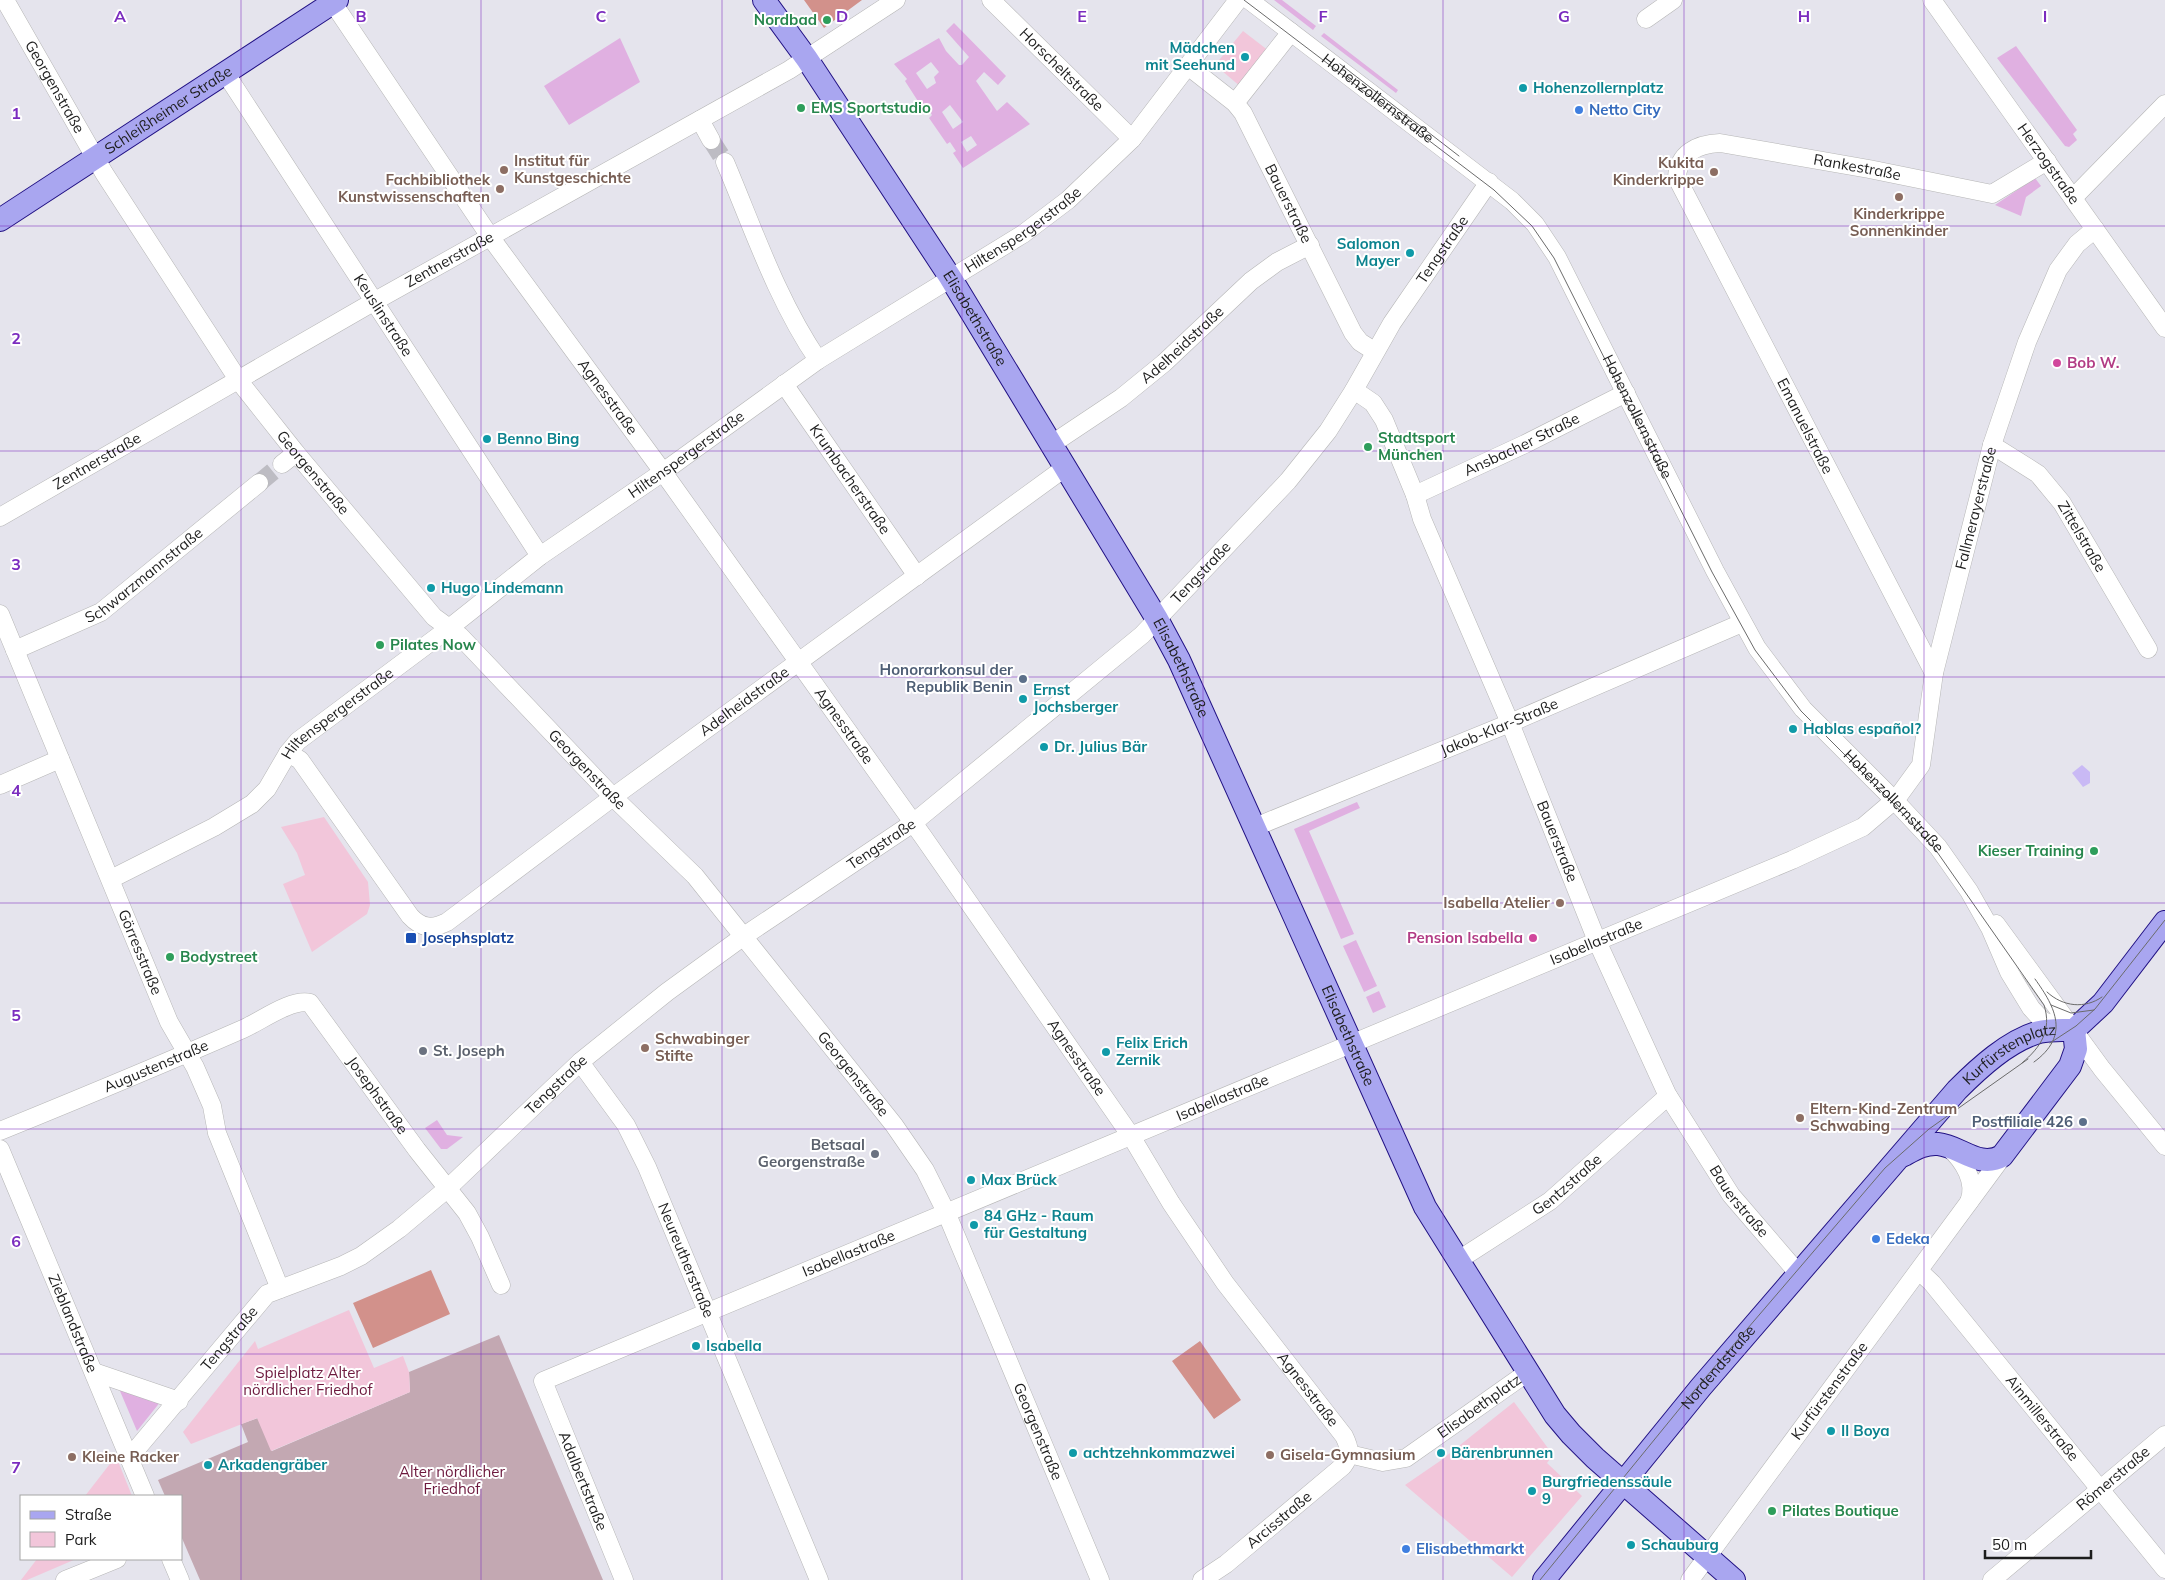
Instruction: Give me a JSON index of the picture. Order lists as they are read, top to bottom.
{
  "streets": {
    "main road": [
      "Schleißheimer Straße",
      "Elisabethstraße",
      "Kurfürstenplatz",
      "Nordendstraße",
      "Elisabethplatz"
    ],
    "street": [
      "Horscheltstraße",
      "Georgenstraße",
      "Hohenzollernstraße",
      "Herzogstraße",
      "Rankestraße",
      "Bauerstraße",
      "Hiltenspergerstraße",
      "Tengstraße",
      "Zentnerstraße",
      "Keuslinstraße",
      "Adelheidstraße",
      "Agnesstraße",
      "Emanuelstraße",
      "Ansbacher Straße",
      "Krumbacherstraße",
      "Fallmerayerstraße",
      "Zittelstraße",
      "Schwarzmannstraße",
      "Jakob-Klar-Straße",
      "Isabellastraße",
      "Görresstraße",
      "Augustenstraße",
      "Josephstraße",
      "Gentzstraße",
      "Neureutherstraße",
      "Zieblandstraße",
      "Kurfürstenstraße",
      "Ainmillerstraße",
      "Römerstraße",
      "Adalbertstraße",
      "Arcisstraße"
    ]
  },
  "crossings": [
    ["Horscheltstraße", "Hiltenspergerstraße"],
    ["Georgenstraße", "Schleißheimer Straße"],
    ["Georgenstraße", "Hiltenspergerstraße"],
    ["Georgenstraße", "Tengstraße"],
    ["Georgenstraße", "Zentnerstraße"],
    ["Georgenstraße", "Adelheidstraße"],
    ["Georgenstraße", "Isabellastraße"],
    ["Hohenzollernstraße", "Tengstraße"],
    ["Hohenzollernstraße", "Ansbacher Straße"],
    ["Hohenzollernstraße", "Fallmerayerstraße"],
    ["Hohenzollernstraße", "Jakob-Klar-Straße"],
    ["Hohenzollernstraße", "Isabellastraße"],
    ["Hohenzollernstraße", "Kurfürstenplatz"],
    ["Schleißheimer Straße", "Keuslinstraße"],
    ["Schleißheimer Straße", "Agnesstraße"],
    ["Herzogstraße", "Rankestraße"],
    ["Herzogstraße", "Fallmerayerstraße"],
    ["Rankestraße", "Emanuelstraße"],
    ["Bauerstraße", "Hiltenspergerstraße"],
    ["Bauerstraße", "Tengstraße"],
    ["Bauerstraße", "Adelheidstraße"],
    ["Bauerstraße", "Ansbacher Straße"],
    ["Bauerstraße", "Jakob-Klar-Straße"],
    ["Bauerstraße", "Isabellastraße"],
    ["Bauerstraße", "Gentzstraße"],
    ["Bauerstraße", "Nordendstraße"],
    ["Hiltenspergerstraße", "Keuslinstraße"],
    ["Hiltenspergerstraße", "Elisabethstraße"],
    ["Hiltenspergerstraße", "Adelheidstraße"],
    ["Hiltenspergerstraße", "Agnesstraße"],
    ["Hiltenspergerstraße", "Krumbacherstraße"],
    ["Hiltenspergerstraße", "Görresstraße"],
    ["Tengstraße", "Elisabethstraße"],
    ["Tengstraße", "Agnesstraße"],
    ["Tengstraße", "Görresstraße"],
    ["Tengstraße", "Josephstraße"],
    ["Tengstraße", "Neureutherstraße"],
    ["Tengstraße", "Zieblandstraße"],
    ["Zentnerstraße", "Keuslinstraße"],
    ["Zentnerstraße", "Elisabethstraße"],
    ["Zentnerstraße", "Agnesstraße"],
    ["Elisabethstraße", "Adelheidstraße"],
    ["Elisabethstraße", "Jakob-Klar-Straße"],
    ["Elisabethstraße", "Isabellastraße"],
    ["Elisabethstraße", "Gentzstraße"],
    ["Elisabethstraße", "Elisabethplatz"],
    ["Adelheidstraße", "Agnesstraße"],
    ["Adelheidstraße", "Krumbacherstraße"],
    ["Agnesstraße", "Isabellastraße"],
    ["Agnesstraße", "Elisabethplatz"],
    ["Agnesstraße", "Arcisstraße"],
    ["Emanuelstraße", "Fallmerayerstraße"],
    ["Fallmerayerstraße", "Zittelstraße"],
    ["Fallmerayerstraße", "Isabellastraße"],
    ["Schwarzmannstraße", "Görresstraße"],
    ["Isabellastraße", "Neureutherstraße"],
    ["Isabellastraße", "Adalbertstraße"],
    ["Görresstraße", "Augustenstraße"],
    ["Kurfürstenplatz", "Nordendstraße"],
    ["Kurfürstenplatz", "Kurfürstenstraße"],
    ["Augustenstraße", "Josephstraße"],
    ["Nordendstraße", "Elisabethplatz"],
    ["Kurfürstenstraße", "Elisabethplatz"],
    ["Kurfürstenstraße", "Ainmillerstraße"],
    ["Elisabethplatz", "Arcisstraße"],
    ["Ainmillerstraße", "Römerstraße"]
  ],
  "parks": ["Spielplatz Alter nördlicher Friedhof", "Alter nördlicher Friedhof"],
  "places": {
    "other": [
      "Nordbad",
      "Mädchen mit Seehund",
      "Hohenzollernplatz",
      "EMS Sportstudio",
      "Netto City",
      "Institut für Kunstgeschichte",
      "Kukita Kinderkrippe",
      "Fachbibliothek Kunstwissenschaften",
      "Kinderkrippe Sonnenkinder",
      "Salomon Mayer",
      "Bob W.",
      "Benno Bing",
      "Stadtsport München",
      "Hugo Lindemann",
      "Pilates Now",
      "Honorarkonsul der Republik Benin",
      "Ernst Jochsberger",
      "Hablas español?",
      "Dr. Julius Bär",
      "Kieser Training",
      "Isabella Atelier",
      "Pension Isabella",
      "Bodystreet",
      "Schwabinger Stifte",
      "St. Joseph",
      "Felix Erich Zernik",
      "Eltern-Kind-Zentrum Schwabing",
      "Postfiliale 426",
      "Betsaal Georgenstraße",
      "Max Brück",
      "84 GHz - Raum für Gestaltung",
      "Edeka",
      "Isabella",
      "Il Boya",
      "achtzehnkommazwei",
      "Bärenbrunnen",
      "Gisela-Gymnasium",
      "Kleine Racker",
      "Arkadengräber",
      "Burgfriedenssäule 9",
      "Pilates Boutique",
      "Schauburg",
      "Elisabethmarkt"
    ],
    "transit": ["Josephsplatz"]
  },
  "legend": ["Straße", "Park"],
  "scale_bar": "50 m",
  "grid": {
    "columns": [
      "A",
      "B",
      "C",
      "D",
      "E",
      "F",
      "G",
      "H",
      "I"
    ],
    "rows": [
      "1",
      "2",
      "3",
      "4",
      "5",
      "6",
      "7"
    ]
  }
}
